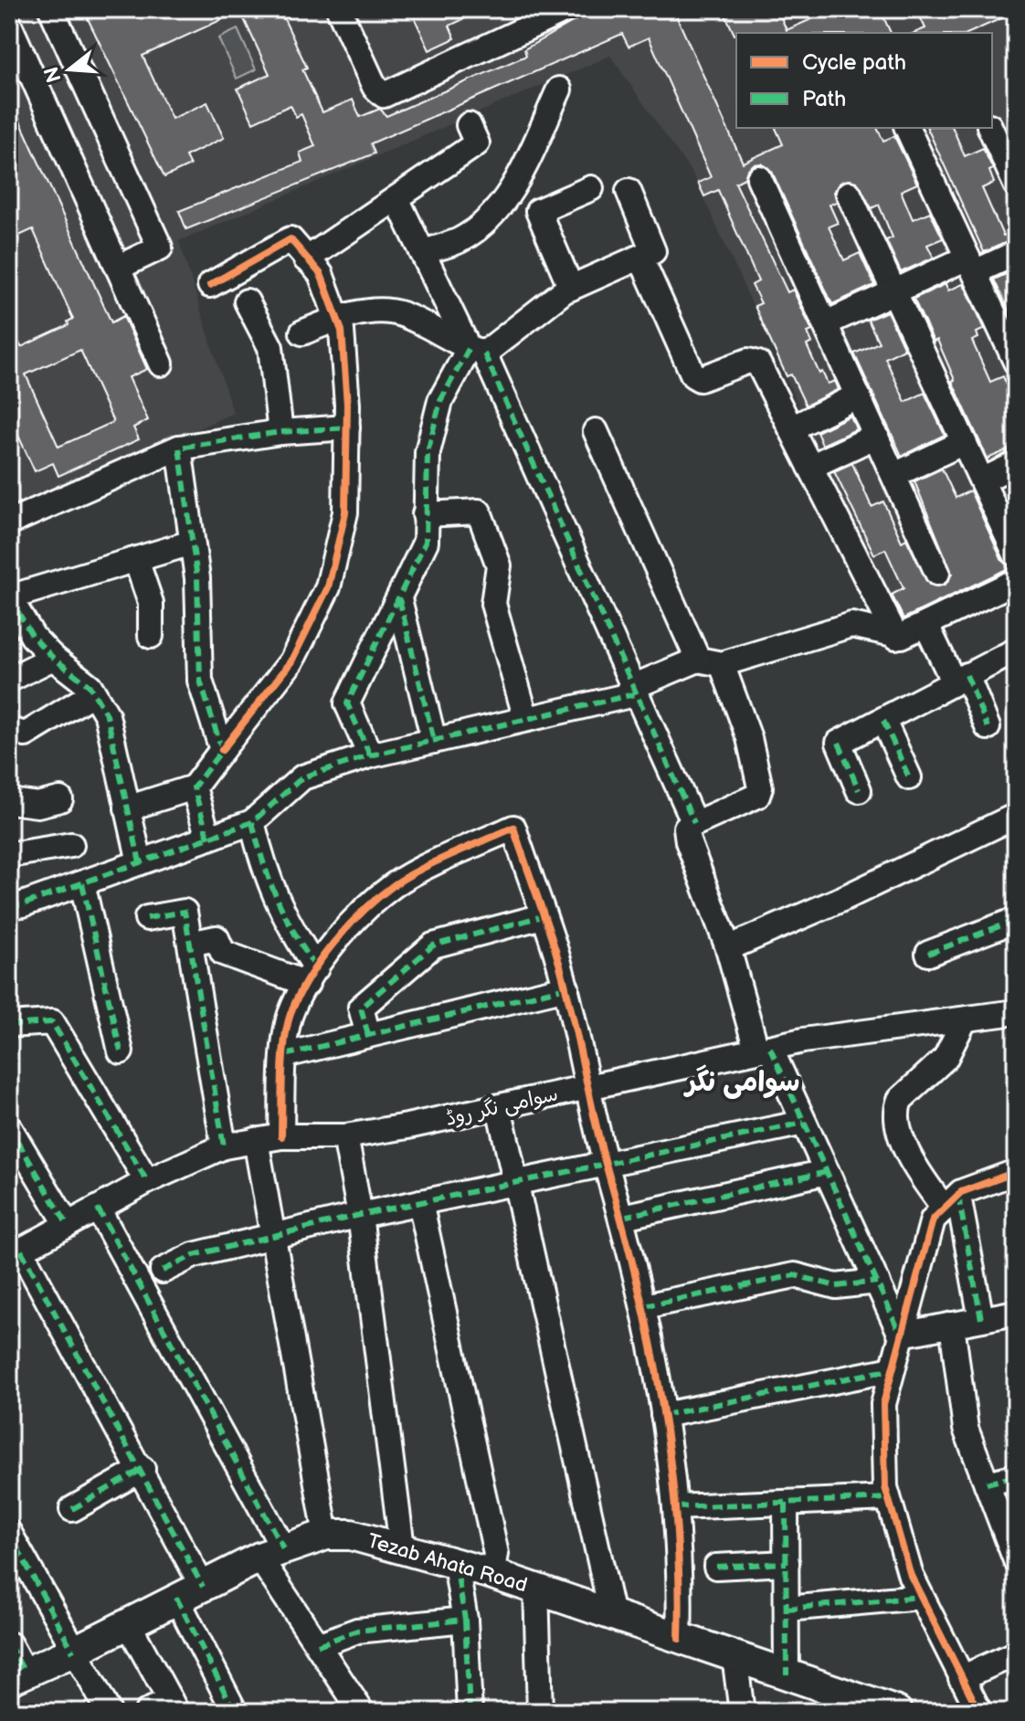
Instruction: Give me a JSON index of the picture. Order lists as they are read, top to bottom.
{
  "streets": {
    "main road": ["Tezab Ahata Road"],
    "street": ["سوامی نگر روڈ"]
  },
  "districts": ["سوامی نگر"],
  "legend": ["Cycle path", "Path"],
  "north": "left"
}
